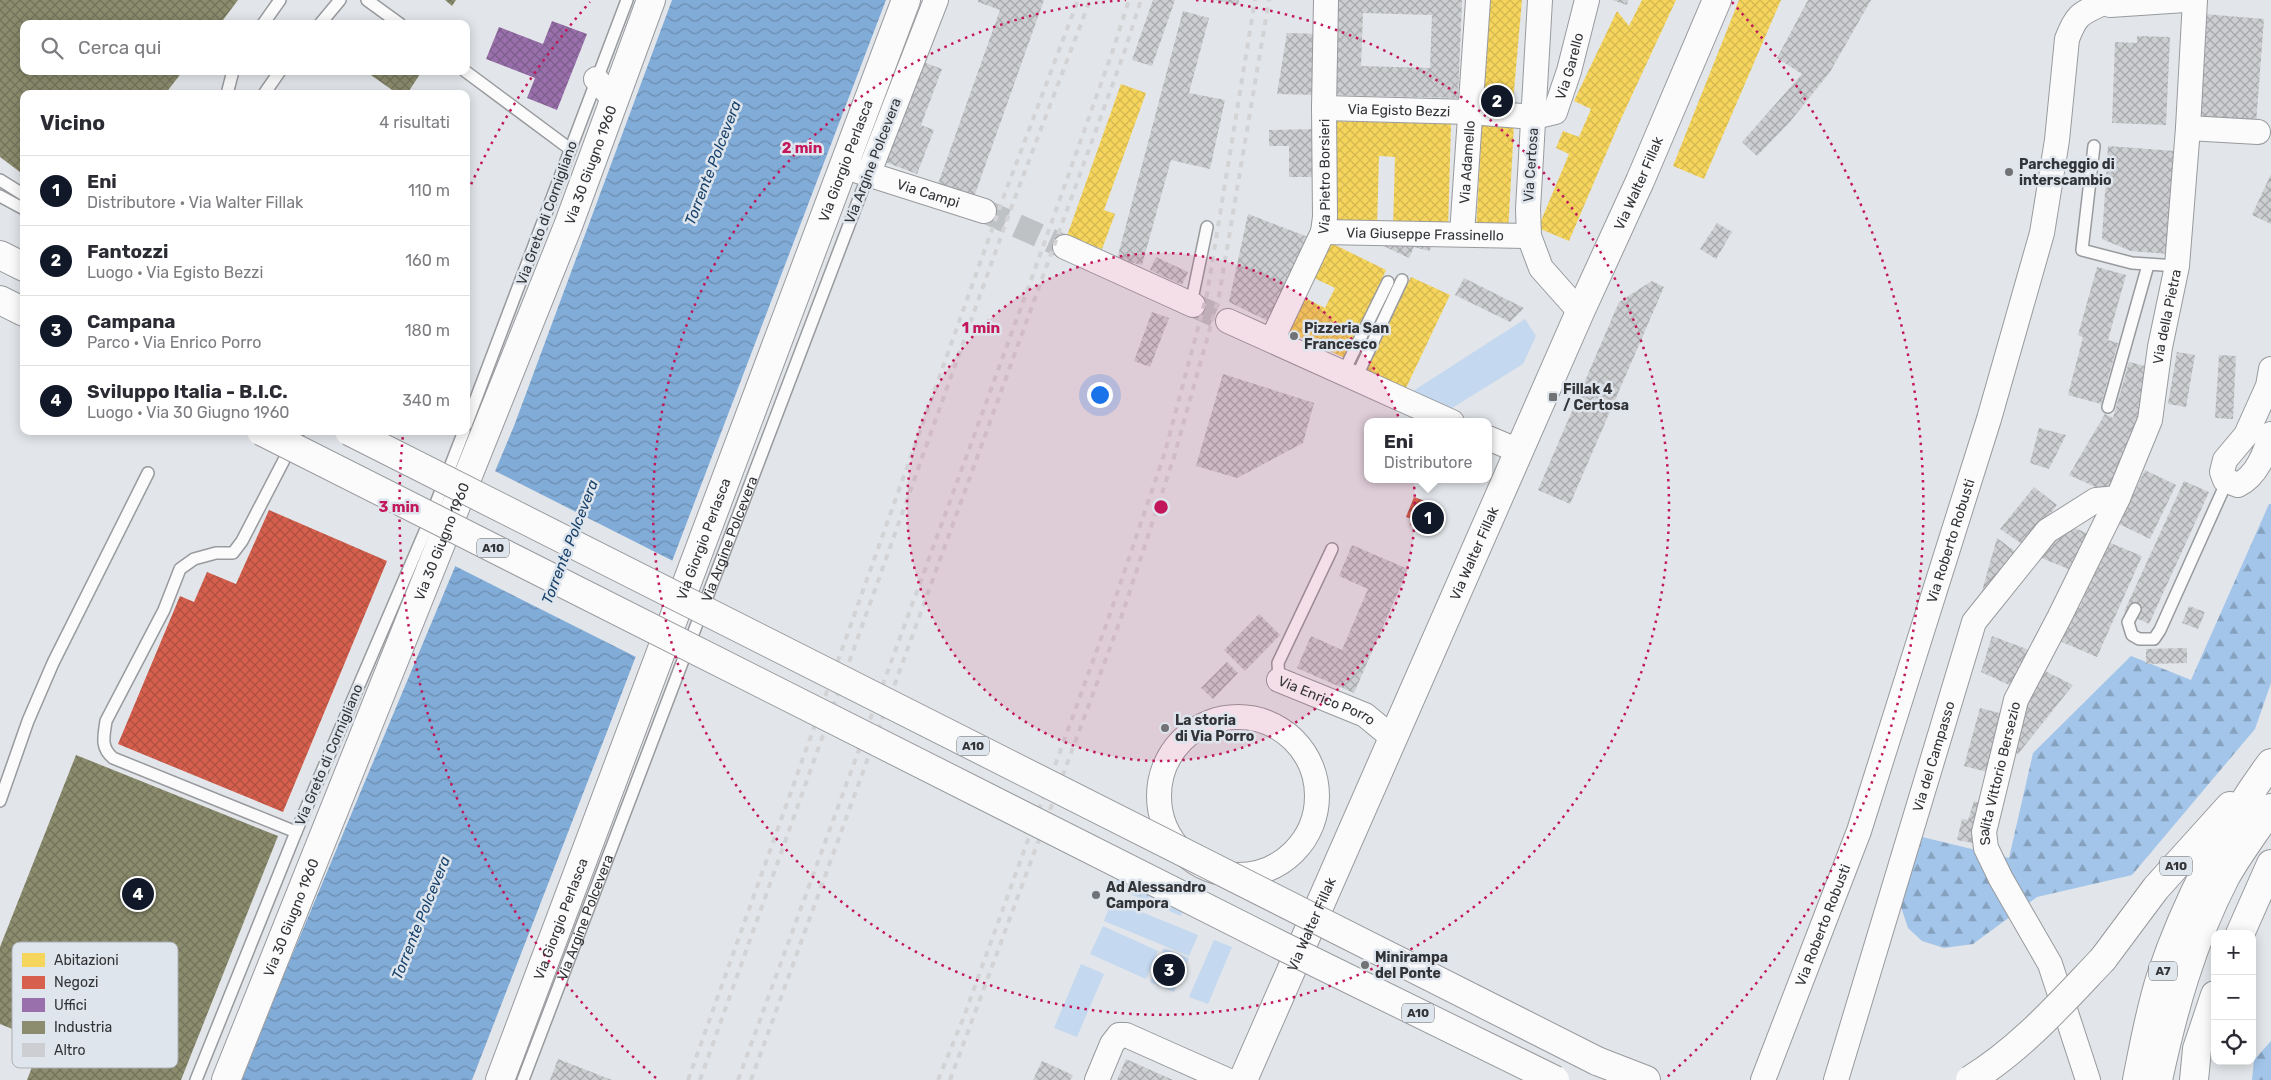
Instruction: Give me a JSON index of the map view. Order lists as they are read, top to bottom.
{
  "streets": {
    "main road": [
      "Via Giorgio Perlasca",
      "Via 30 Giugno 1960",
      "Via Walter Fillak",
      "A10",
      "A7"
    ],
    "street": [
      "Via Garello",
      "Via Egisto Bezzi",
      "Via Argine Polcevera",
      "Via Adamello",
      "Via Certosa",
      "Via Pietro Borsieri",
      "Via Campi",
      "Via Giuseppe Frassinello",
      "Via della Pietra",
      "Via Roberto Robusti",
      "Via Enrico Porro",
      "Via del Campasso",
      "Salita Vittorio Bersezio"
    ],
    "lane": ["Via Greto di Cornigliano"]
  },
  "crossings": [
    ["Via Garello", "Via Egisto Bezzi"],
    ["Via Garello", "Via Certosa"],
    ["Via Egisto Bezzi", "Via Adamello"],
    ["Via Egisto Bezzi", "Via Certosa"],
    ["Via Egisto Bezzi", "Via Pietro Borsieri"],
    ["Via Giorgio Perlasca", "Via Argine Polcevera"],
    ["Via Giorgio Perlasca", "Via Campi"],
    ["Via Argine Polcevera", "Via Campi"],
    ["Via Adamello", "Via Giuseppe Frassinello"],
    ["Via Certosa", "Via Walter Fillak"],
    ["Via Certosa", "Via Giuseppe Frassinello"],
    ["Via Pietro Borsieri", "Via Giuseppe Frassinello"],
    ["Via Walter Fillak", "Via Enrico Porro"],
    ["Via della Pietra", "Via del Campasso"],
    ["Via della Pietra", "Salita Vittorio Bersezio"],
    ["A10", "A7"],
    ["Via del Campasso", "Salita Vittorio Bersezio"]
  ],
  "water": ["Torrente Polcevera"],
  "places": {
    "other": [
      "Parcheggio di interscambio",
      "Pizzeria San Francesco",
      "La storia di Via Porro",
      "Ad Alessandro Campora",
      "Minirampa del Ponte"
    ],
    "transit": ["Fillak 4 / Certosa"]
  },
  "legend": [
    "Abitazioni",
    "Negozi",
    "Uffici",
    "Industria",
    "Altro"
  ],
  "page": {
    "search": "Cerca qui",
    "pins": [
      "2",
      "1",
      "4",
      "3"
    ],
    "heading": ["Vicino", "4 risultati"],
    "list": [
      {
        "mark": "1",
        "name": "Eni",
        "note": "Distributore · Via Walter Fillak",
        "value": "110 m"
      },
      {
        "mark": "2",
        "name": "Fantozzi",
        "note": "Luogo · Via Egisto Bezzi",
        "value": "160 m"
      },
      {
        "mark": "3",
        "name": "Campana",
        "note": "Parco · Via Enrico Porro",
        "value": "180 m"
      },
      {
        "mark": "4",
        "name": "Sviluppo Italia - B.I.C.",
        "note": "Luogo · Via 30 Giugno 1960",
        "value": "340 m"
      }
    ],
    "popup": ["Eni", "Distributore"],
    "map_buttons": ["+", "−"]
  },
  "rings": ["2 min", "1 min", "3 min"]
}
